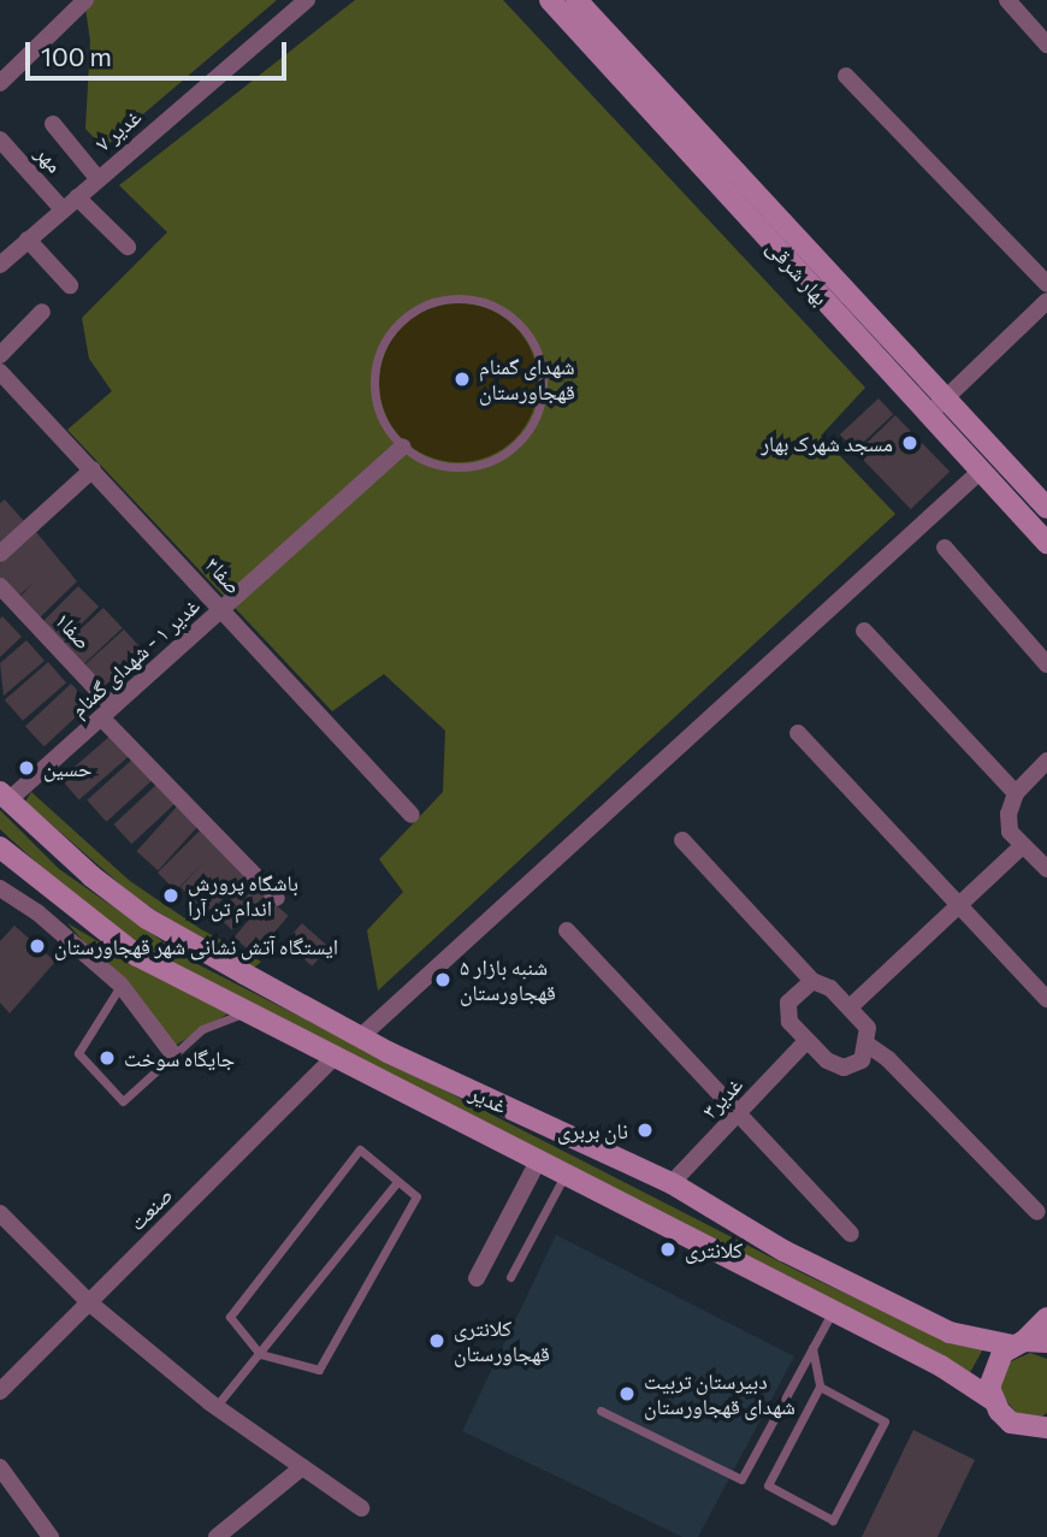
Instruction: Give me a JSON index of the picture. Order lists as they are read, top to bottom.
{
  "streets": {
    "main road": ["بهار شرقی", "غدیر"],
    "street": [
      "غدیر ۷",
      "مهر",
      "صفا۳",
      "صفا۱",
      "غدیر ۱ - شهدای گمنام",
      "غدیر۳",
      "صنعت"
    ]
  },
  "crossings": [
    ["غدیر ۷", "مهر"],
    ["صفا۳", "غدیر ۱ - شهدای گمنام"],
    ["صفا۱", "غدیر ۱ - شهدای گمنام"],
    ["غدیر ۱ - شهدای گمنام", "غدیر"],
    ["غدیر۳", "غدیر"],
    ["غدیر", "صنعت"]
  ],
  "places": [
    "شهدای گمنام قهجاورستان",
    "مسجد شهرک بهار",
    "حسین",
    "باشگاه پرورش اندام تن آرا",
    "ایستگاه آتش نشانی شهر قهجاورستان",
    "۵ شنبه بازار قهجاورستان",
    "جایگاه سوخت",
    "نان بربری",
    "کلانتری",
    "کلانتری قهجاورستان",
    "دبیرستان تربیت شهدای قهجاورستان"
  ],
  "scale_bar": "100 m"
}
